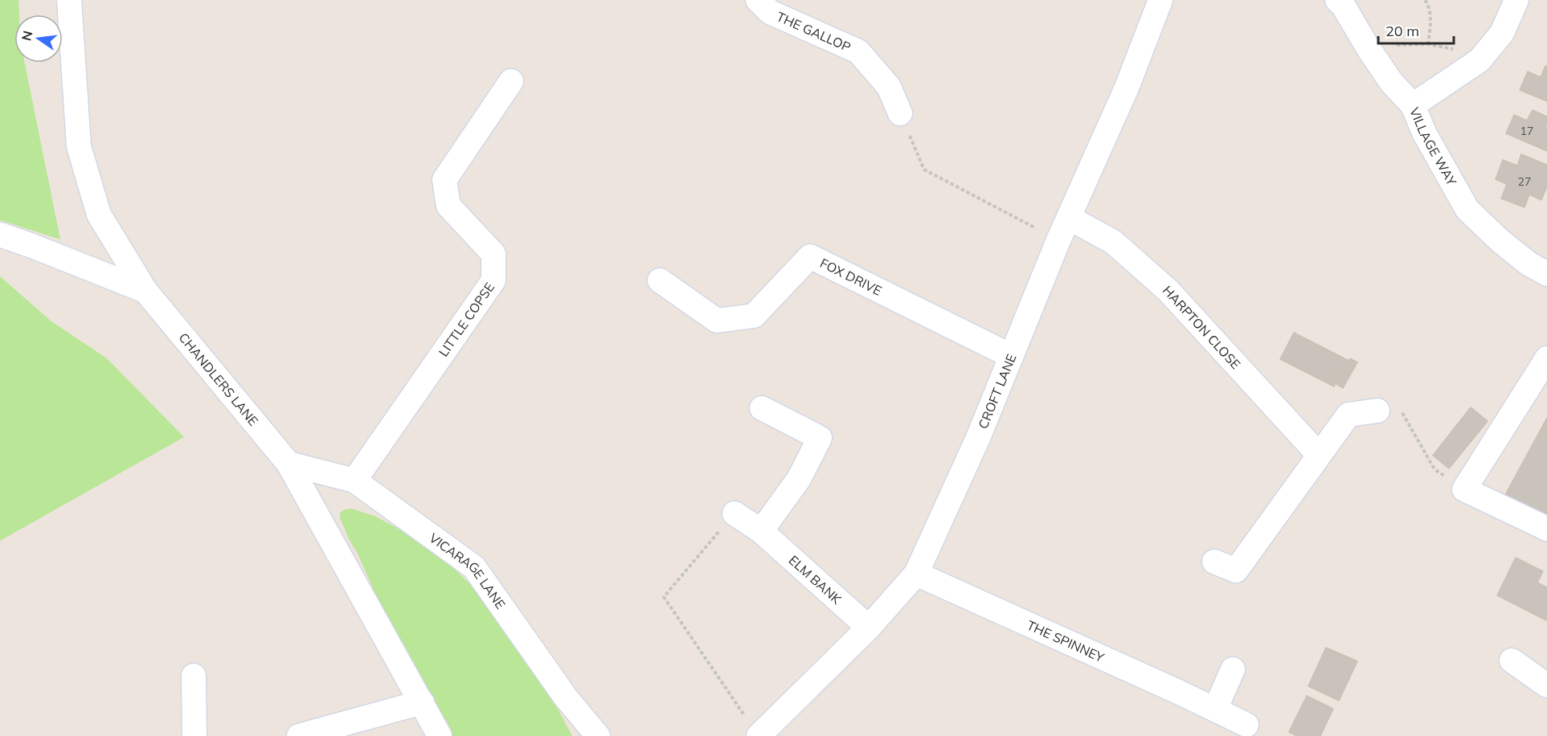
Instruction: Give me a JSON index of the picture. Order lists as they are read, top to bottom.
{
  "streets": {
    "street": [
      "THE GALLOP",
      "VILLAGE WAY",
      "FOX DRIVE",
      "LITTLE COPSE",
      "HARPTON CLOSE",
      "CHANDLERS LANE",
      "CROFT LANE",
      "VICARAGE LANE",
      "ELM BANK",
      "THE SPINNEY"
    ]
  },
  "crossings": [
    ["FOX DRIVE", "CROFT LANE"],
    ["LITTLE COPSE", "VICARAGE LANE"],
    ["HARPTON CLOSE", "CROFT LANE"],
    ["CHANDLERS LANE", "VICARAGE LANE"],
    ["CROFT LANE", "ELM BANK"],
    ["CROFT LANE", "THE SPINNEY"]
  ],
  "house_numbers": ["17", "27"],
  "scale_bar": "20 m",
  "north": "left"
}
